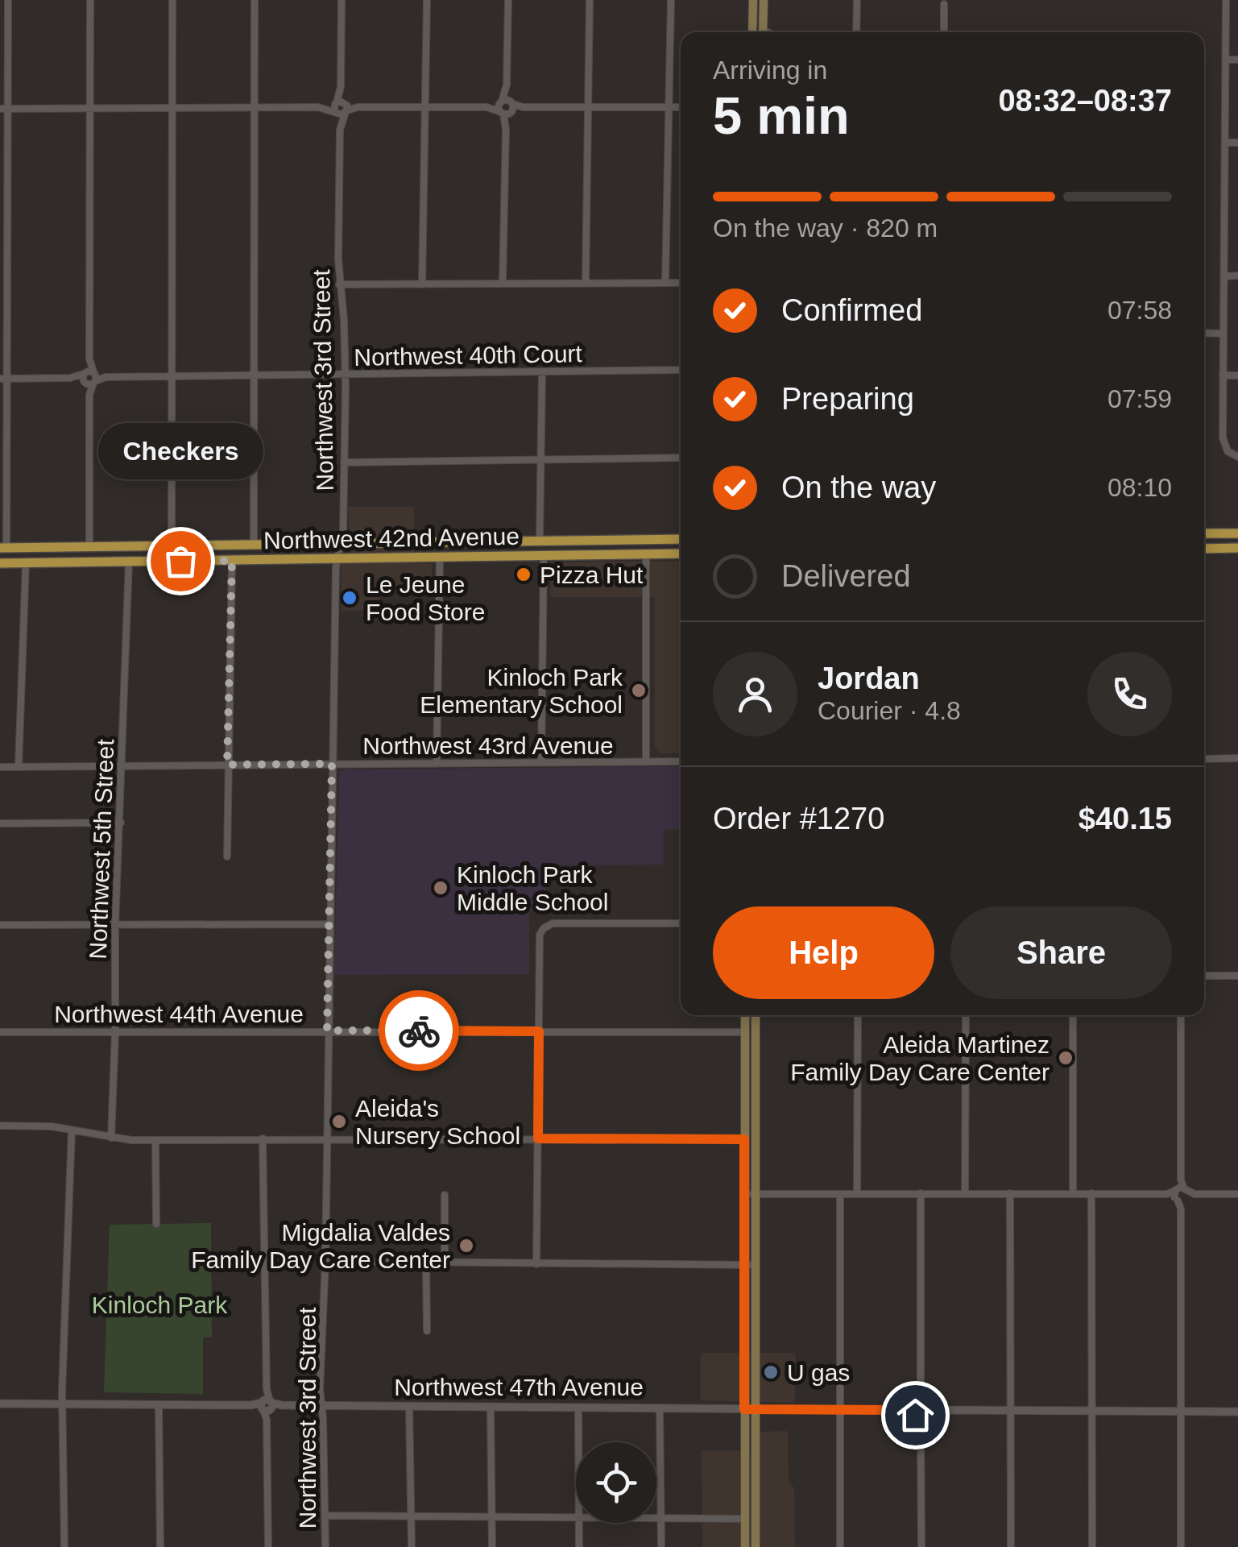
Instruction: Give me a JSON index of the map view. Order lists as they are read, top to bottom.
{
  "streets": {
    "main road": ["Northwest 42nd Avenue"],
    "street": [
      "Northwest 40th Court",
      "Northwest 3rd Street",
      "Northwest 43rd Avenue",
      "Northwest 5th Street",
      "Northwest 44th Avenue",
      "Northwest 47th Avenue"
    ]
  },
  "crossings": [
    ["Northwest 40th Court", "Northwest 3rd Street"],
    ["Northwest 3rd Street", "Northwest 42nd Avenue"],
    ["Northwest 3rd Street", "Northwest 43rd Avenue"],
    ["Northwest 3rd Street", "Northwest 44th Avenue"],
    ["Northwest 3rd Street", "Northwest 47th Avenue"],
    ["Northwest 42nd Avenue", "Northwest 5th Street"],
    ["Northwest 43rd Avenue", "Northwest 5th Street"],
    ["Northwest 5th Street", "Northwest 44th Avenue"]
  ],
  "parks": ["Kinloch Park"],
  "places": [
    "Checkers",
    "Pizza Hut",
    "Le Jeune Food Store",
    "Kinloch Park Elementary School",
    "Kinloch Park Middle School",
    "Aleida Martinez Family Day Care Center",
    "Aleida's Nursery School",
    "Migdalia Valdes Family Day Care Center",
    "U gas"
  ],
  "page": {
    "heading": ["5 min", "Arriving in", "08:32–08:37"],
    "panel": [
      "Jordan",
      "Courier · 4.8",
      "Order #1270",
      "$40.15"
    ],
    "bar": "On the way · 820 m",
    "list": [
      ["Confirmed", "07:58"],
      ["Preparing", "07:59"],
      ["On the way", "08:10"],
      "Delivered"
    ],
    "bubble": "Checkers",
    "buttons": ["Help", "Share"]
  }
}
